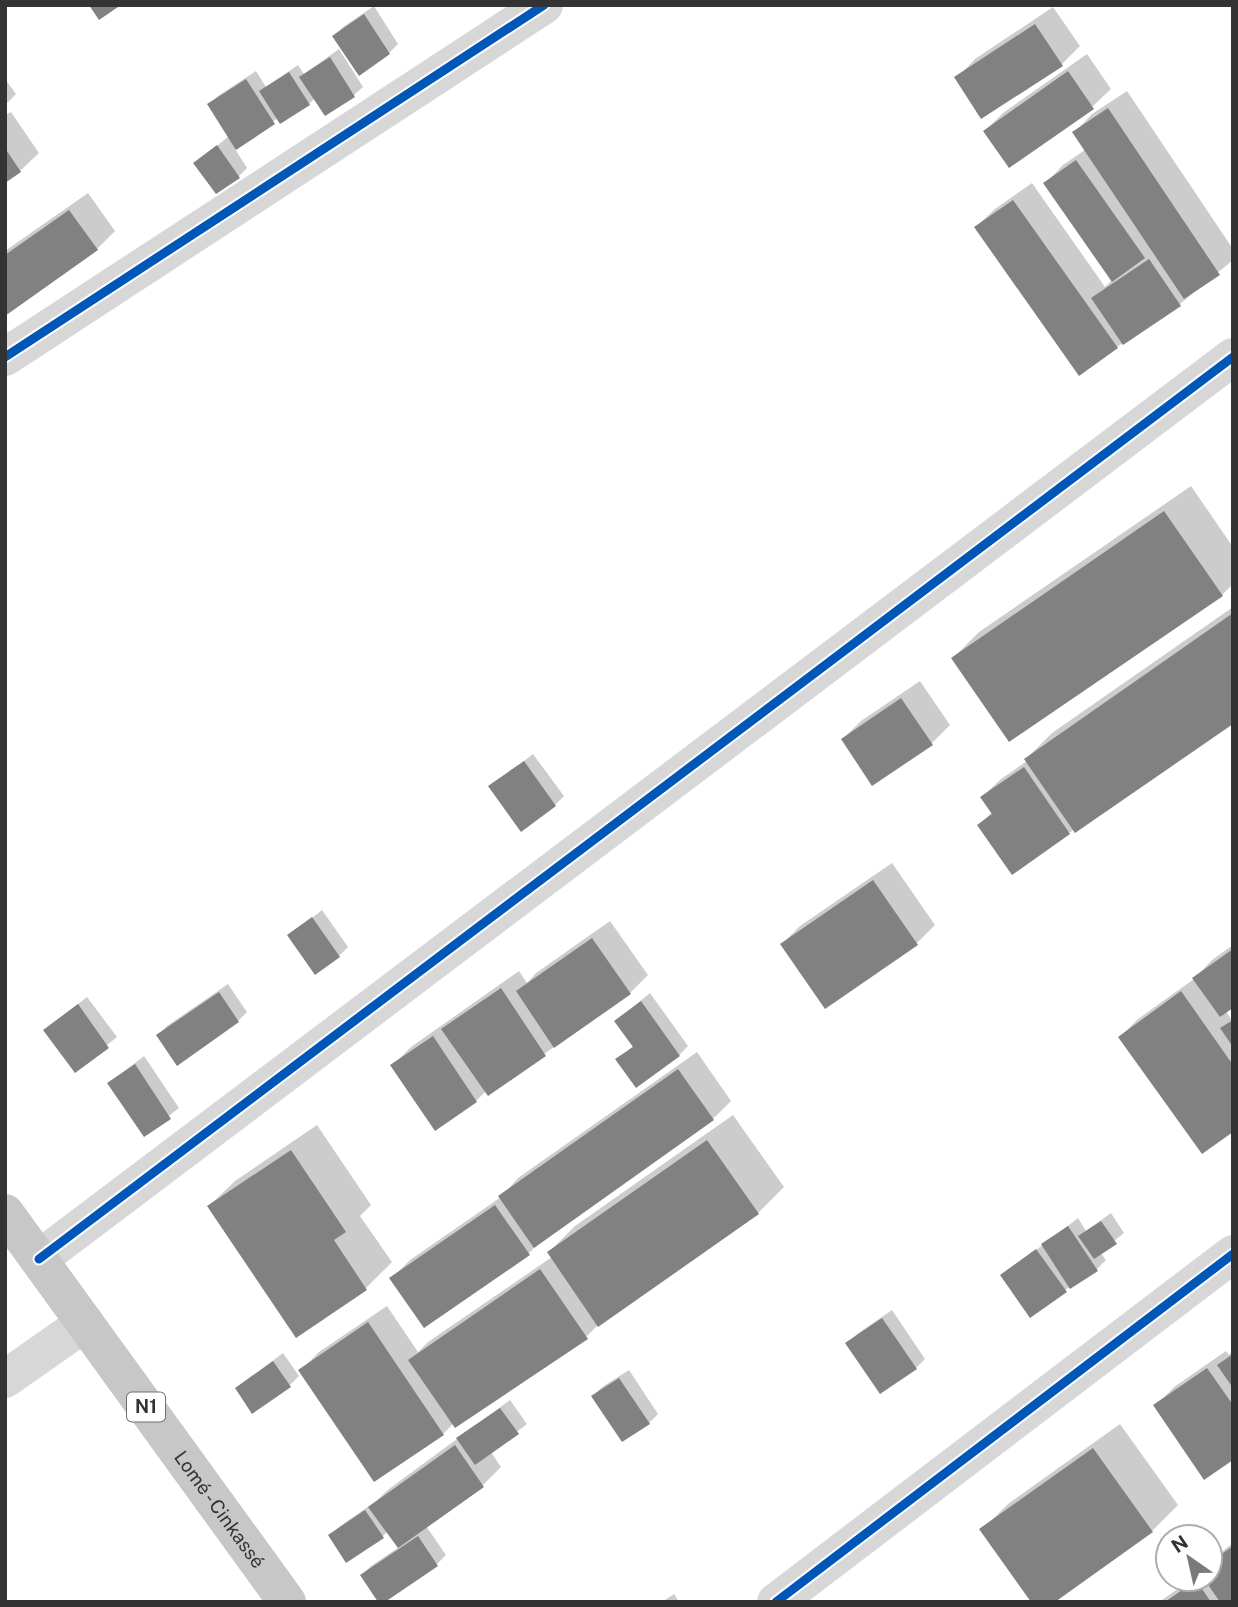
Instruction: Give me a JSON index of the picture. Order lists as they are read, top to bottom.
{
  "streets": {
    "highway": ["N1", "Lomé - Cinkassé"]
  },
  "north": "top left"
}
